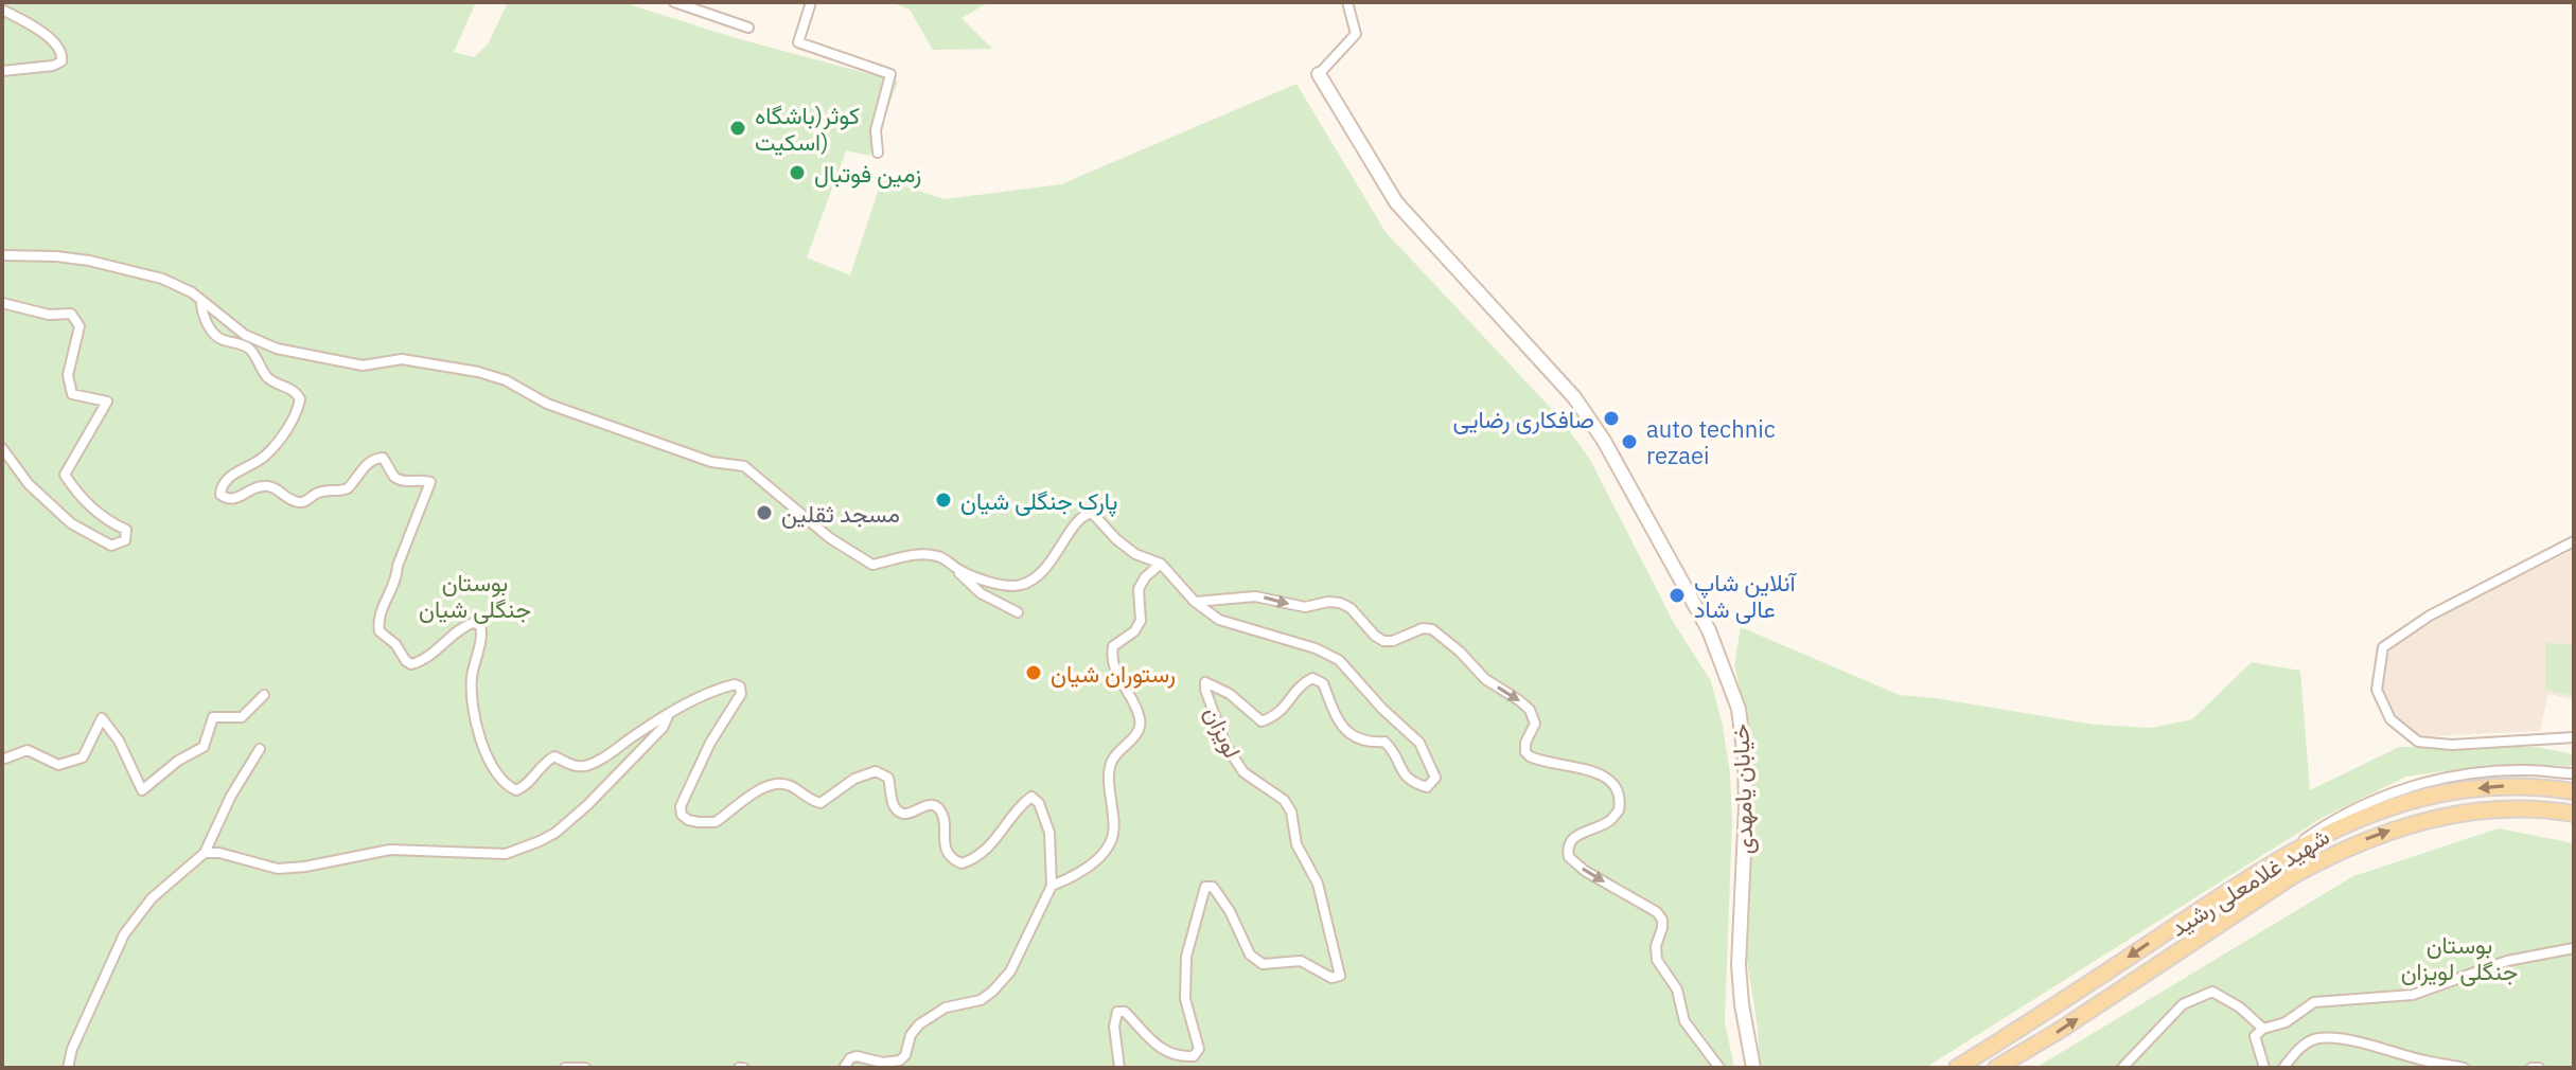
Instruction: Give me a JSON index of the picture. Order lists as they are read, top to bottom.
{
  "streets": {
    "main road": ["خیابان یامهدی", "شهید غلامعلی رشید"],
    "street": ["لویزان"]
  },
  "parks": ["بوستان جنگلی شیان", "بوستان جنگلی لویزان"],
  "places": [
    "کوثر(باشگاه اسکیت)",
    "زمین فوتبال",
    "صافکاری رضایی",
    "auto technic rezaei",
    "پارک جنگلی شیان",
    "مسجد ثقلین",
    "آنلاین شاپ عالی شاد",
    "رستوران شیان"
  ]
}
